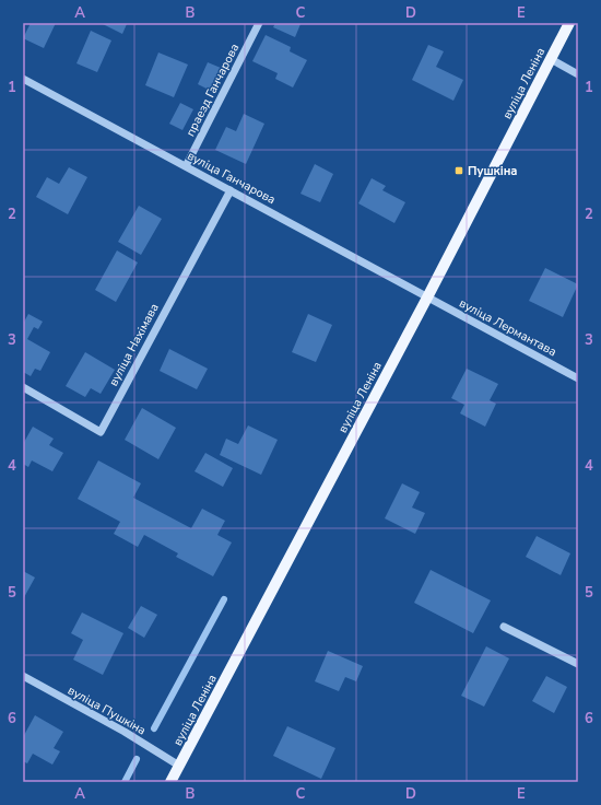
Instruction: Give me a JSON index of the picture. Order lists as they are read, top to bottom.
{
  "streets": {
    "main road": ["вуліца Леніна"],
    "street": [
      "праезд Ганчарова",
      "вуліца Ганчарова",
      "вуліца Лермантава",
      "вуліца Нахімава",
      "вуліца Пушкіна"
    ]
  },
  "crossings": [
    ["вуліца Леніна", "вуліца Ганчарова"],
    ["вуліца Леніна", "вуліца Лермантава"],
    ["вуліца Леніна", "вуліца Пушкіна"],
    ["праезд Ганчарова", "вуліца Ганчарова"],
    ["вуліца Ганчарова", "вуліца Лермантава"],
    ["вуліца Ганчарова", "вуліца Нахімава"]
  ],
  "places": {
    "transit": ["Пушкіна"]
  },
  "grid": {
    "columns": [
      "A",
      "B",
      "C",
      "D",
      "E"
    ],
    "rows": [
      "1",
      "2",
      "3",
      "4",
      "5",
      "6"
    ]
  }
}
